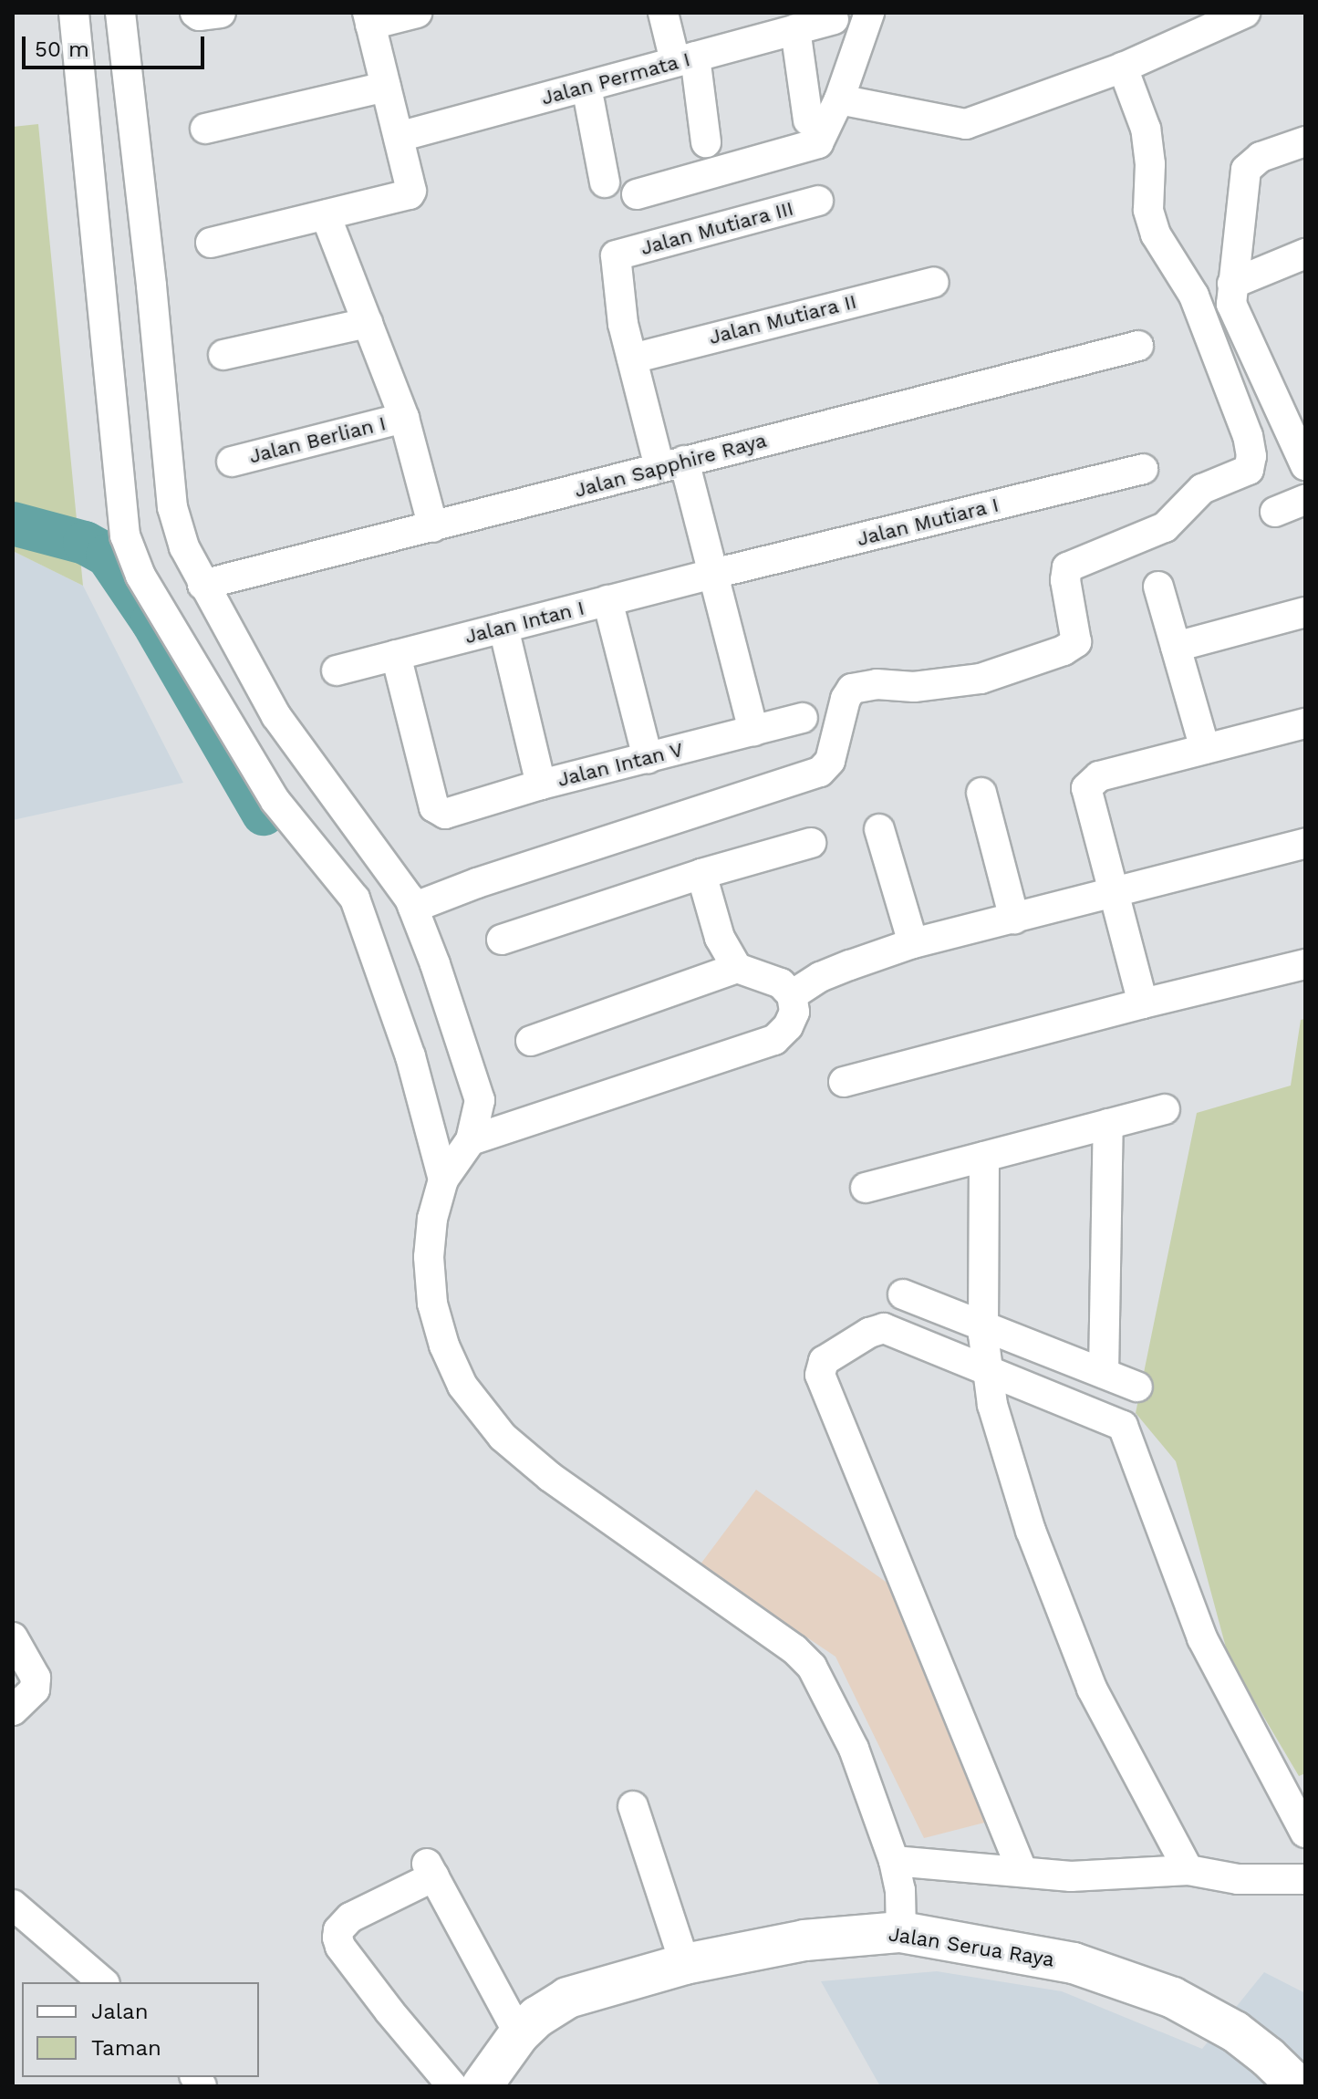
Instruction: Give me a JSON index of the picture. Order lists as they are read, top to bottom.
{
  "streets": {
    "main road": ["Jalan Serua Raya"],
    "street": [
      "Jalan Permata I",
      "Jalan Mutiara III",
      "Jalan Mutiara II",
      "Jalan Berlian I",
      "Jalan Sapphire Raya",
      "Jalan Mutiara I",
      "Jalan Intan I",
      "Jalan Intan V"
    ]
  },
  "crossings": [
    ["Jalan Mutiara III", "Jalan Mutiara II"],
    ["Jalan Mutiara I", "Jalan Intan I"],
    ["Jalan Intan I", "Jalan Intan V"]
  ],
  "legend": ["Jalan", "Taman"],
  "scale_bar": "50 m"
}
